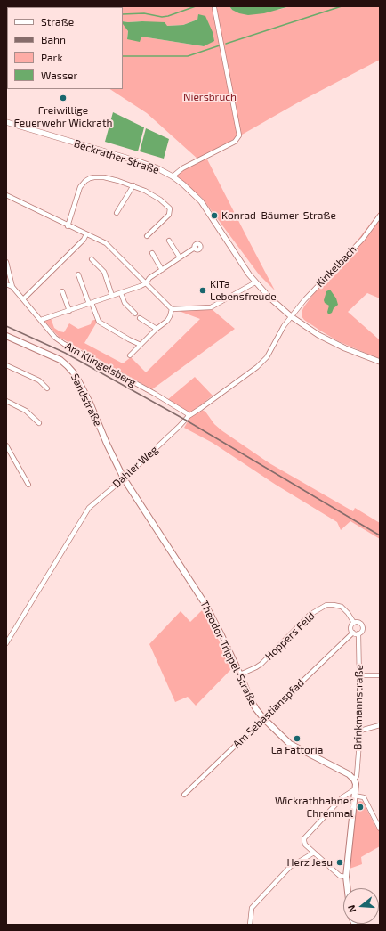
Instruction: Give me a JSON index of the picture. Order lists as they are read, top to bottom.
{
  "streets": {
    "main road": ["Sandstraße", "Theodor-Trippel-Straße"],
    "street": [
      "Beckrather Straße",
      "Kinkelbach",
      "Am Klingelsberg",
      "Dahler Weg",
      "Hoppers Feld",
      "Brinkmannstraße",
      "Am Sebastianspfad"
    ]
  },
  "crossings": [
    ["Beckrather Straße", "Kinkelbach"],
    ["Beckrather Straße", "Dahler Weg"],
    ["Kinkelbach", "Dahler Weg"],
    ["Am Klingelsberg", "Dahler Weg"],
    ["Sandstraße", "Dahler Weg"],
    ["Sandstraße", "Theodor-Trippel-Straße"],
    ["Dahler Weg", "Theodor-Trippel-Straße"],
    ["Hoppers Feld", "Theodor-Trippel-Straße"],
    ["Hoppers Feld", "Brinkmannstraße"],
    ["Hoppers Feld", "Am Sebastianspfad"],
    ["Theodor-Trippel-Straße", "Brinkmannstraße"],
    ["Theodor-Trippel-Straße", "Am Sebastianspfad"],
    ["Brinkmannstraße", "Am Sebastianspfad"]
  ],
  "parks": ["Niersbruch"],
  "places": [
    "Freiwillige Feuerwehr Wickrath",
    "Konrad-Bäumer-Straße",
    "KiTa Lebensfreude",
    "La Fattoria",
    "Wickrathhahner Ehrenmal",
    "Herz Jesu"
  ],
  "legend": [
    "Straße",
    "Bahn",
    "Park",
    "Wasser"
  ],
  "north": "left"
}
